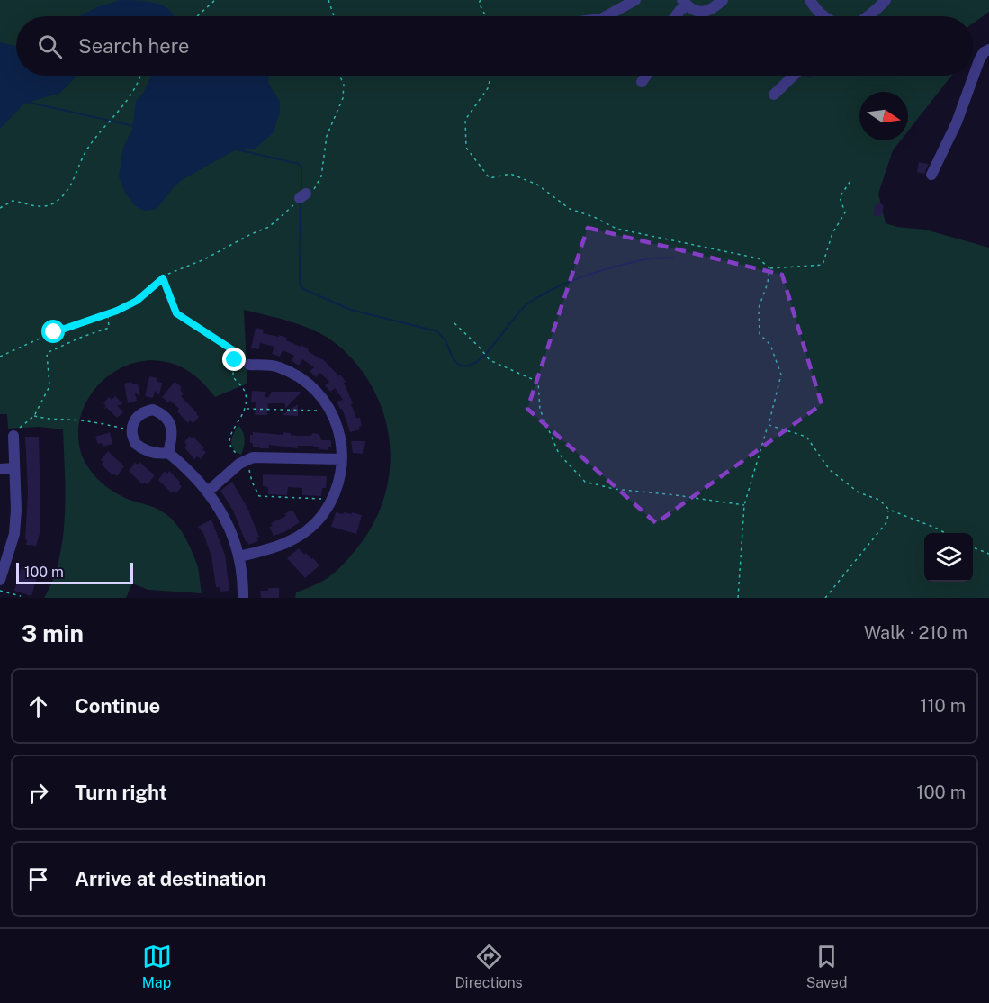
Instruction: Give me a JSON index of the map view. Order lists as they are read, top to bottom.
{
  "scale_bar": "100 m",
  "north": "right",
  "page": {
    "search": "Search here",
    "scale": "100 m",
    "heading": ["3 min", "Walk · 210 m"],
    "list": [
      ["Continue", "110 m"],
      ["Turn right", "100 m"],
      "Arrive at destination"
    ],
    "nav": ["Map", "Directions", "Saved"]
  }
}
